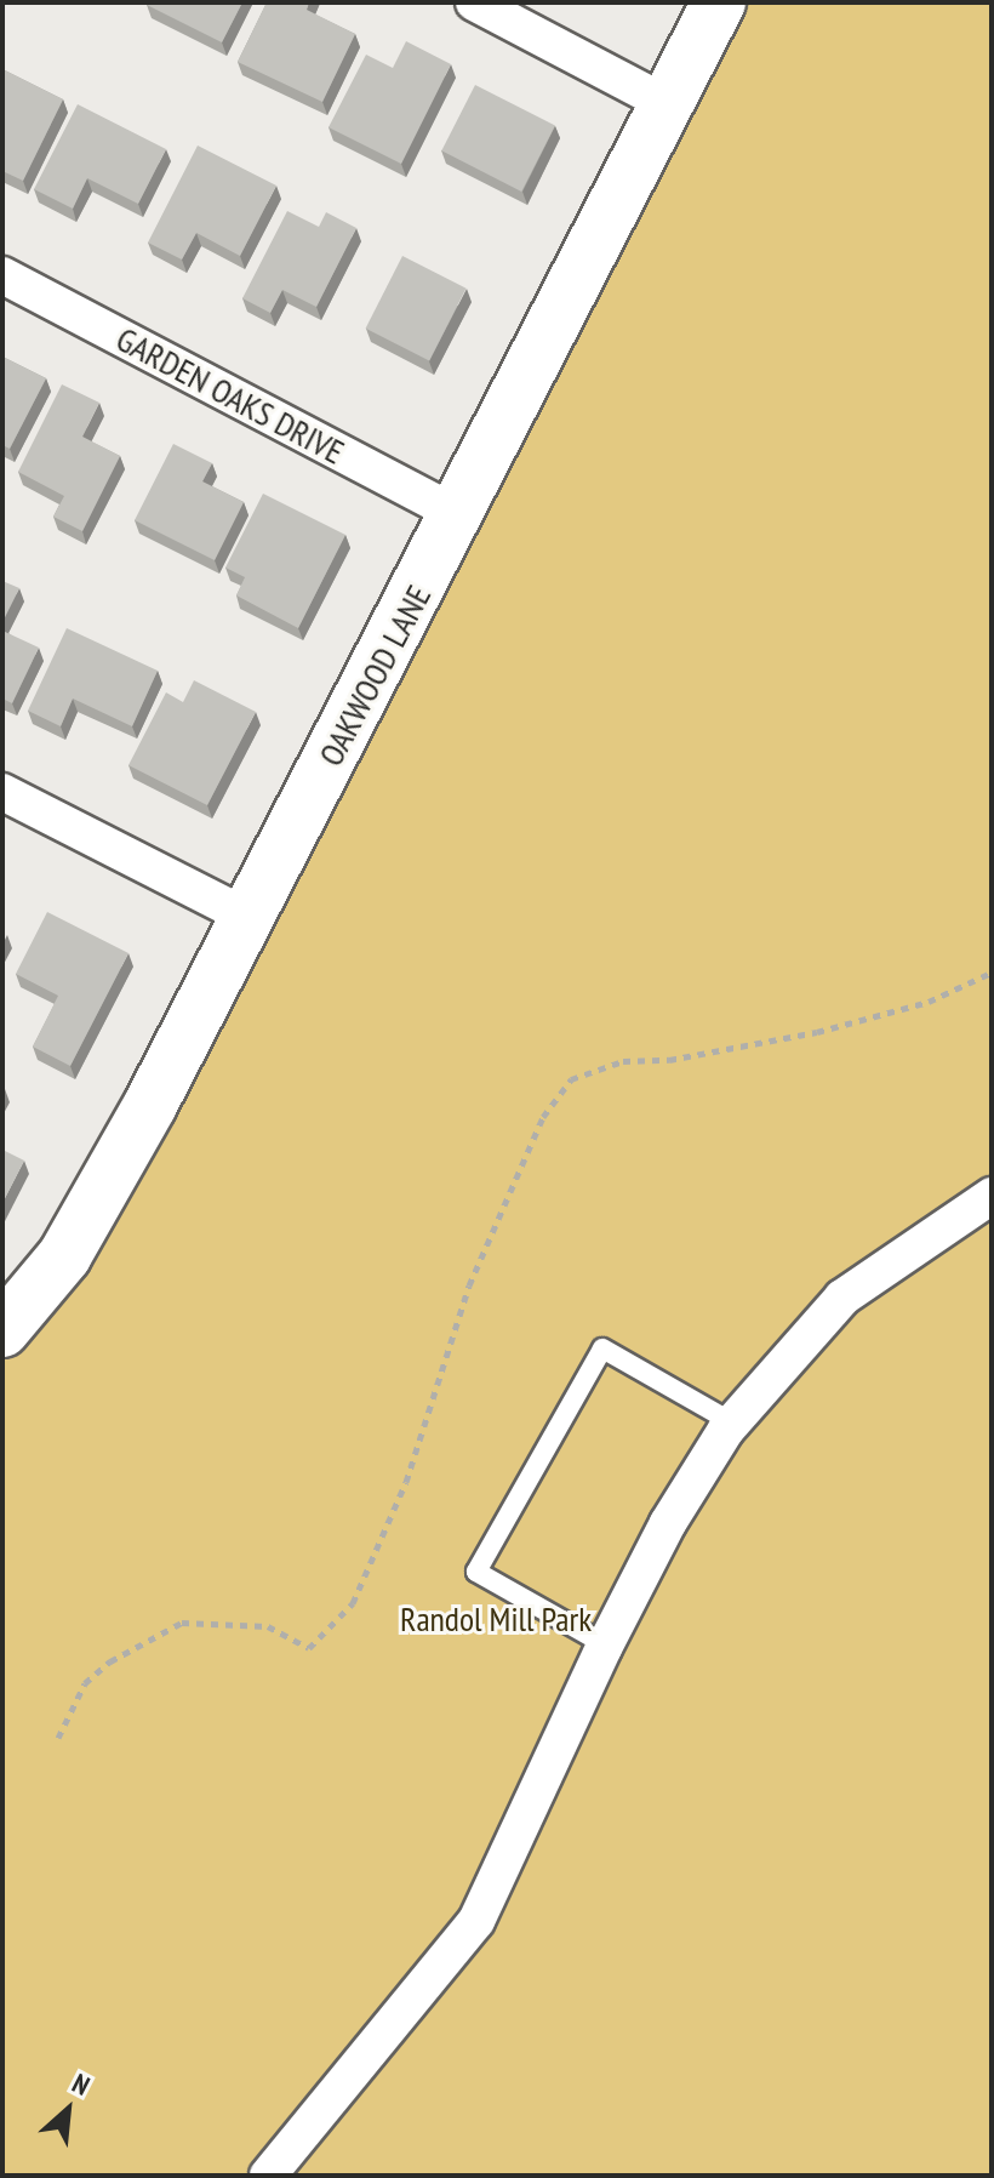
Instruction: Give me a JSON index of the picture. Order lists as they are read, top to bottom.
{
  "streets": {
    "street": ["GARDEN OAKS DRIVE", "OAKWOOD LANE"]
  },
  "crossings": [
    ["GARDEN OAKS DRIVE", "OAKWOOD LANE"]
  ],
  "parks": ["Randol Mill Park"],
  "north": "top right"
}
